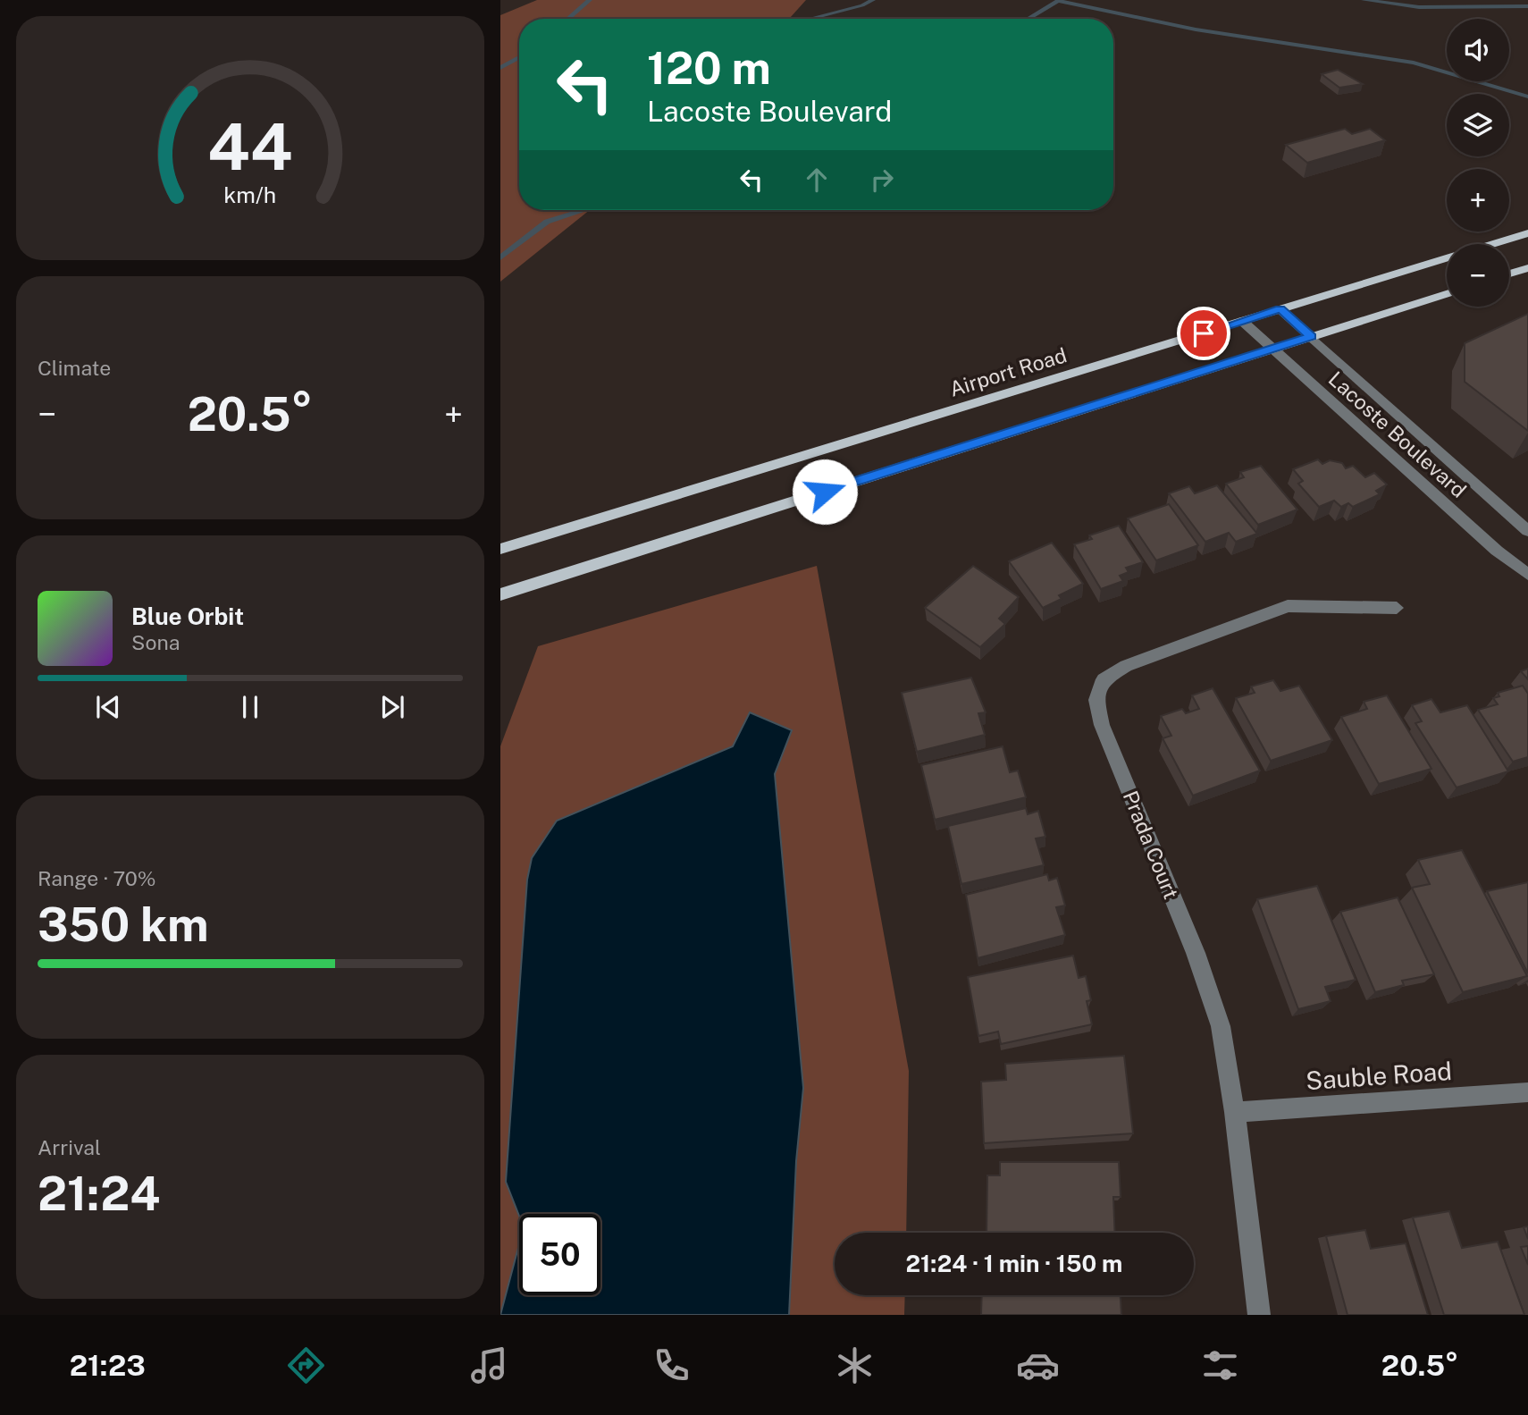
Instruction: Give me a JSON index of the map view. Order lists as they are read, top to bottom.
{
  "streets": {
    "main road": ["Airport Road"],
    "street": ["Lacoste Boulevard", "Prada Court", "Sauble Road"]
  },
  "crossings": [
    ["Airport Road", "Lacoste Boulevard"],
    ["Prada Court", "Sauble Road"]
  ],
  "page": {
    "map_buttons": ["+", "−"],
    "turn": ["120 m", "Lacoste Boulevard"],
    "tile": [
      "Climate",
      ["Range · 70%", "350 km"],
      ["Arrival", "21:24"]
    ],
    "heat": ["−", "20.5°", "+"],
    "song": ["Blue Orbit", "Sona"],
    "limit": "50",
    "trip": "21:24 · 1 min · 150 m",
    "tabs": ["21:23", "20.5°"],
    "gauge": ["44", "km/h"]
  }
}
